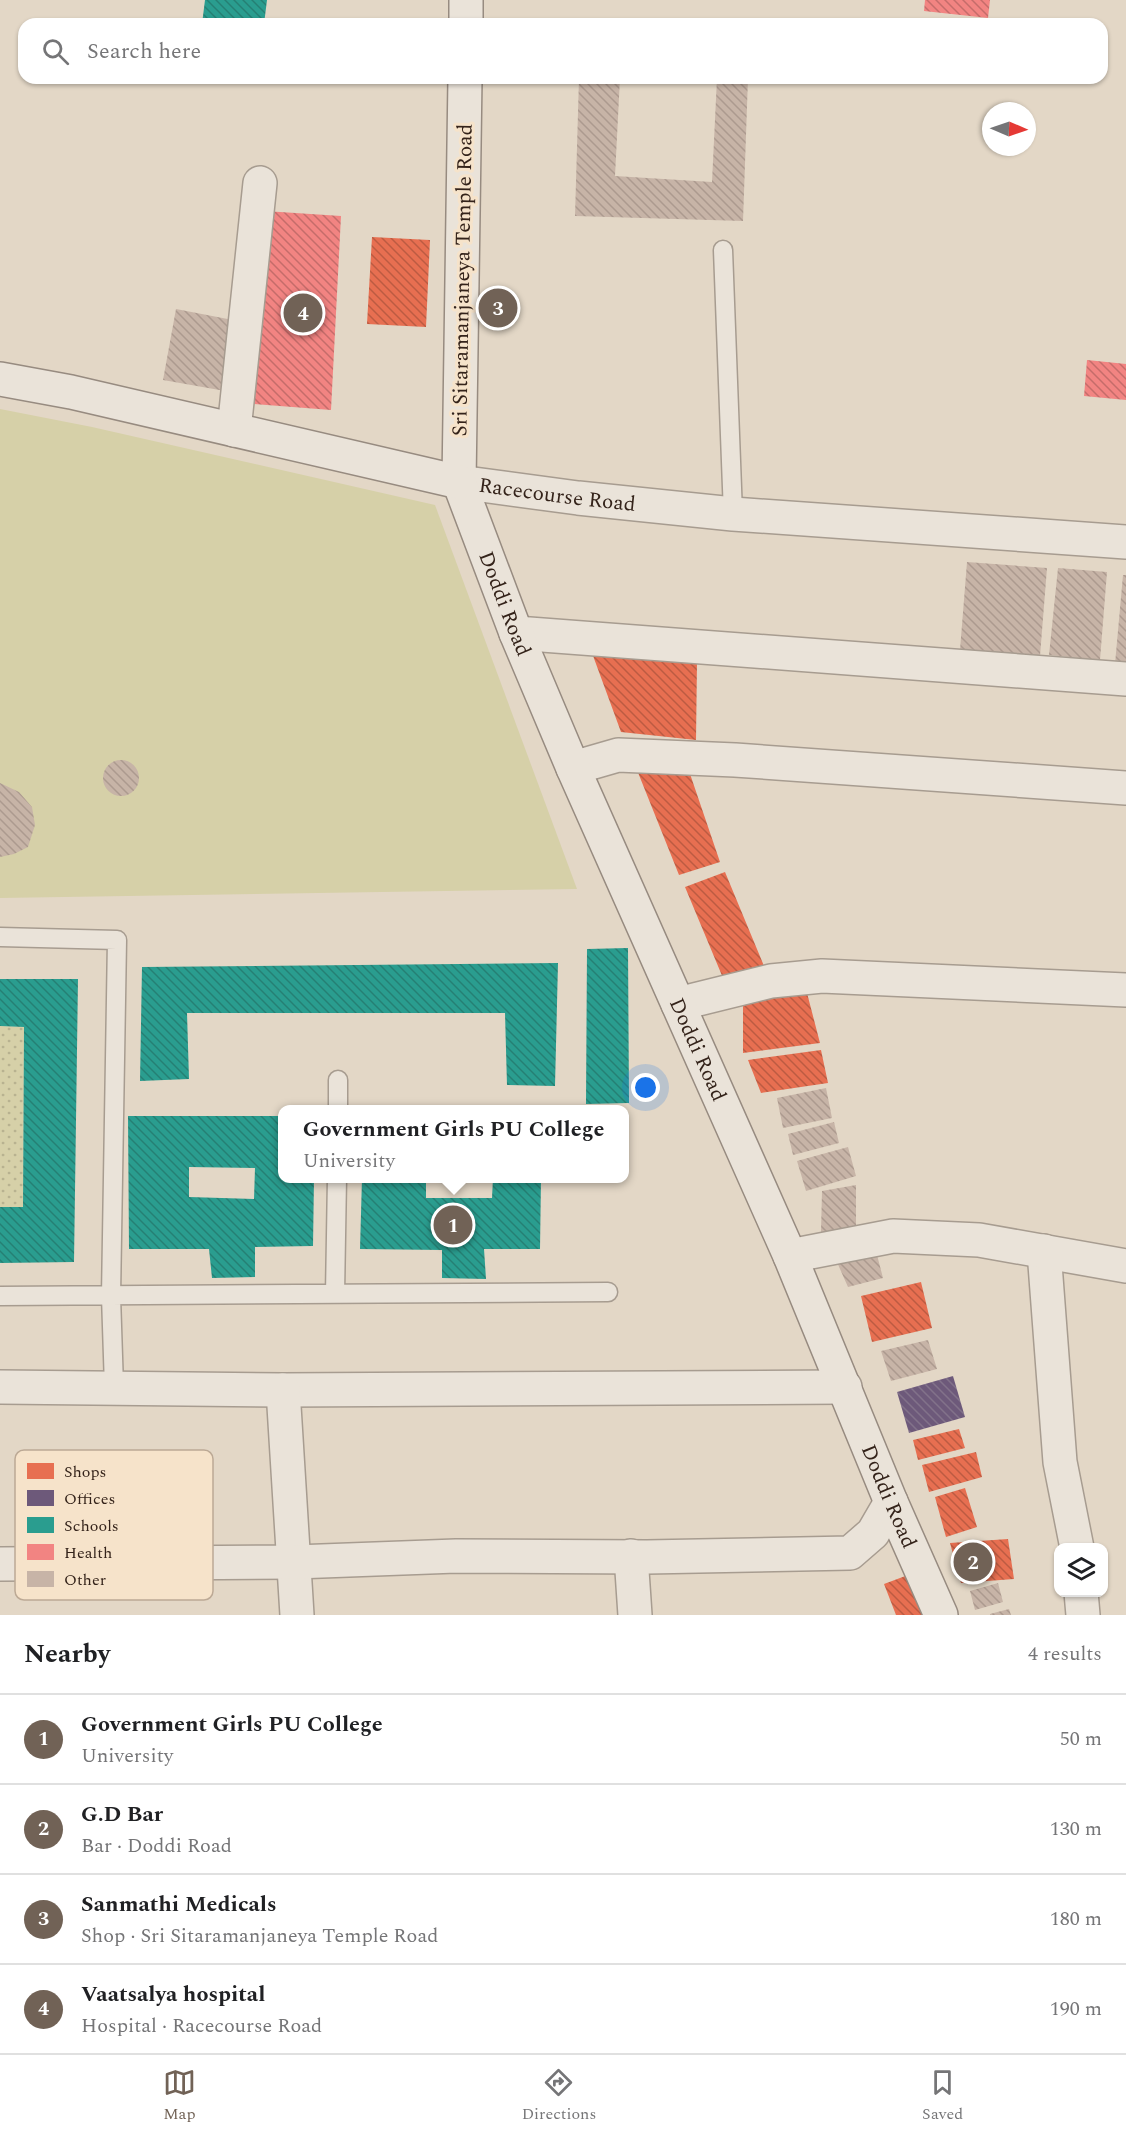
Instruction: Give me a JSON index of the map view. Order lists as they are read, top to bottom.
{
  "streets": {
    "street": ["Sri Sitaramanjaneya Temple Road", "Racecourse Road", "Doddi Road"]
  },
  "crossings": [
    ["Sri Sitaramanjaneya Temple Road", "Racecourse Road"],
    ["Sri Sitaramanjaneya Temple Road", "Doddi Road"],
    ["Racecourse Road", "Doddi Road"]
  ],
  "legend": [
    "Shops",
    "Offices",
    "Schools",
    "Health",
    "Other"
  ],
  "north": "right",
  "page": {
    "search": "Search here",
    "pins": [
      "3",
      "4",
      "1",
      "2"
    ],
    "popup": ["Government Girls PU College", "University"],
    "heading": ["Nearby", "4 results"],
    "list": [
      {
        "mark": "1",
        "name": "Government Girls PU College",
        "note": "University",
        "value": "50 m"
      },
      {
        "mark": "2",
        "name": "G.D Bar",
        "note": "Bar · Doddi Road",
        "value": "130 m"
      },
      {
        "mark": "3",
        "name": "Sanmathi Medicals",
        "note": "Shop · Sri Sitaramanjaneya Temple Road",
        "value": "180 m"
      },
      {
        "mark": "4",
        "name": "Vaatsalya hospital",
        "note": "Hospital · Racecourse Road",
        "value": "190 m"
      }
    ],
    "nav": ["Map", "Directions", "Saved"]
  }
}
